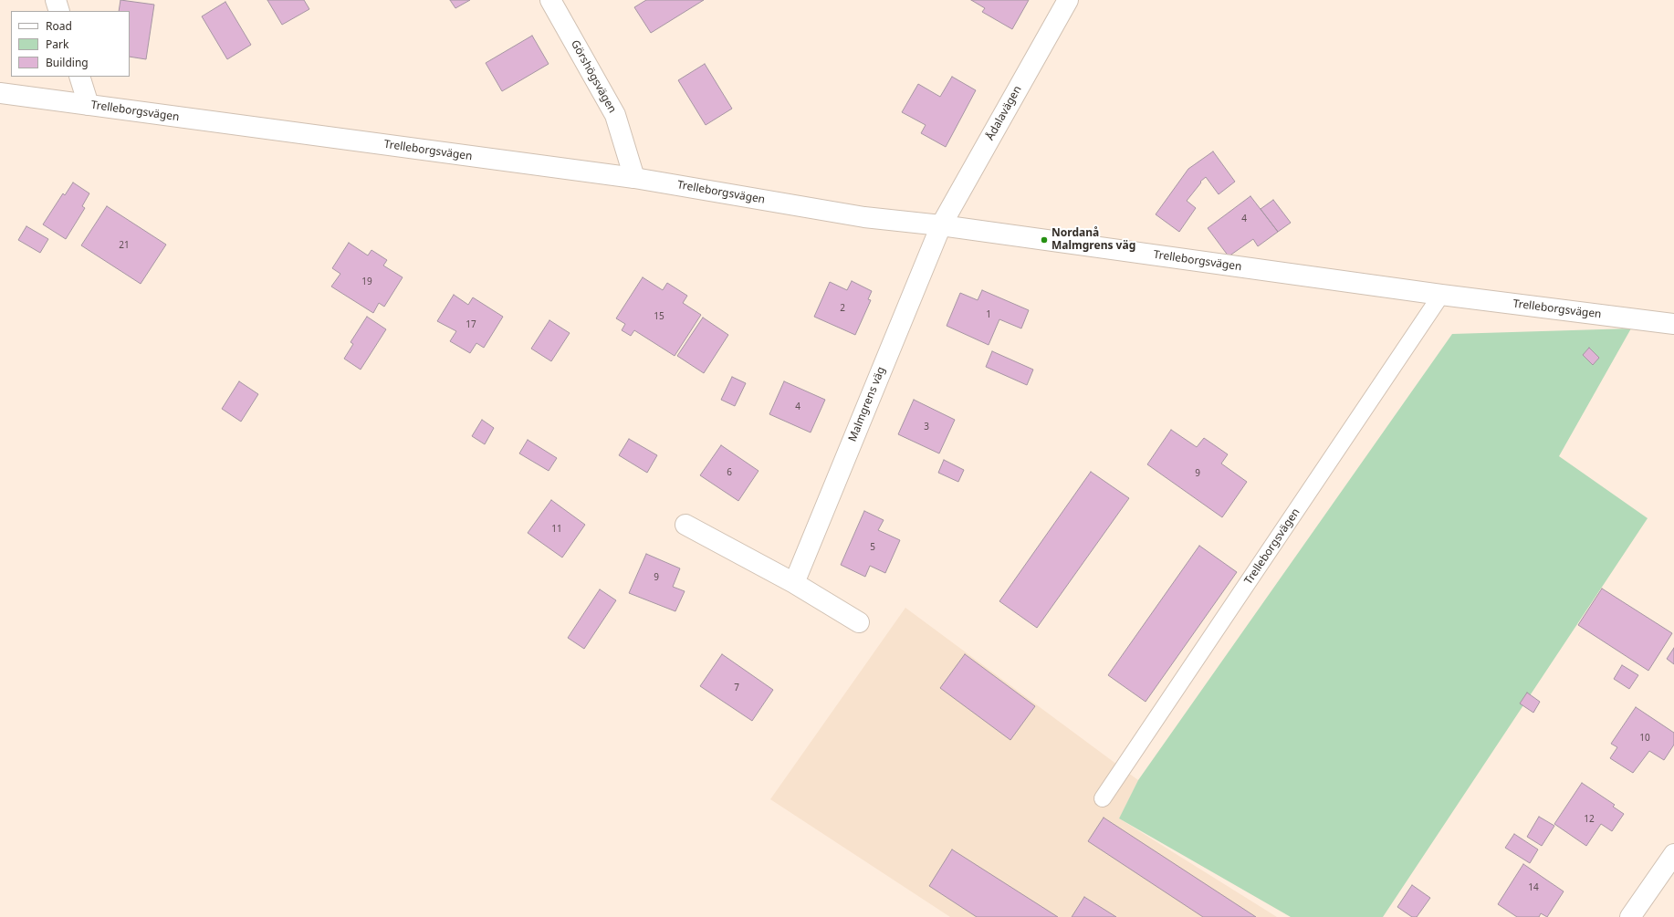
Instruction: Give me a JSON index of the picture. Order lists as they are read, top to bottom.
{
  "streets": {
    "street": [
      "Görshögsvägen",
      "Trelleborgsvägen",
      "Ådalavägen",
      "Malmgrens väg"
    ]
  },
  "crossings": [
    ["Görshögsvägen", "Trelleborgsvägen"],
    ["Trelleborgsvägen", "Ådalavägen"],
    ["Trelleborgsvägen", "Malmgrens väg"],
    ["Ådalavägen", "Malmgrens väg"]
  ],
  "places": ["Nordanå Malmgrens väg"],
  "house_numbers": [
    "4",
    "21",
    "19",
    "2",
    "1",
    "15",
    "17",
    "4",
    "3",
    "6",
    "9",
    "11",
    "5",
    "9",
    "7",
    "10",
    "12",
    "14"
  ],
  "legend": ["Road", "Park", "Building"]
}
